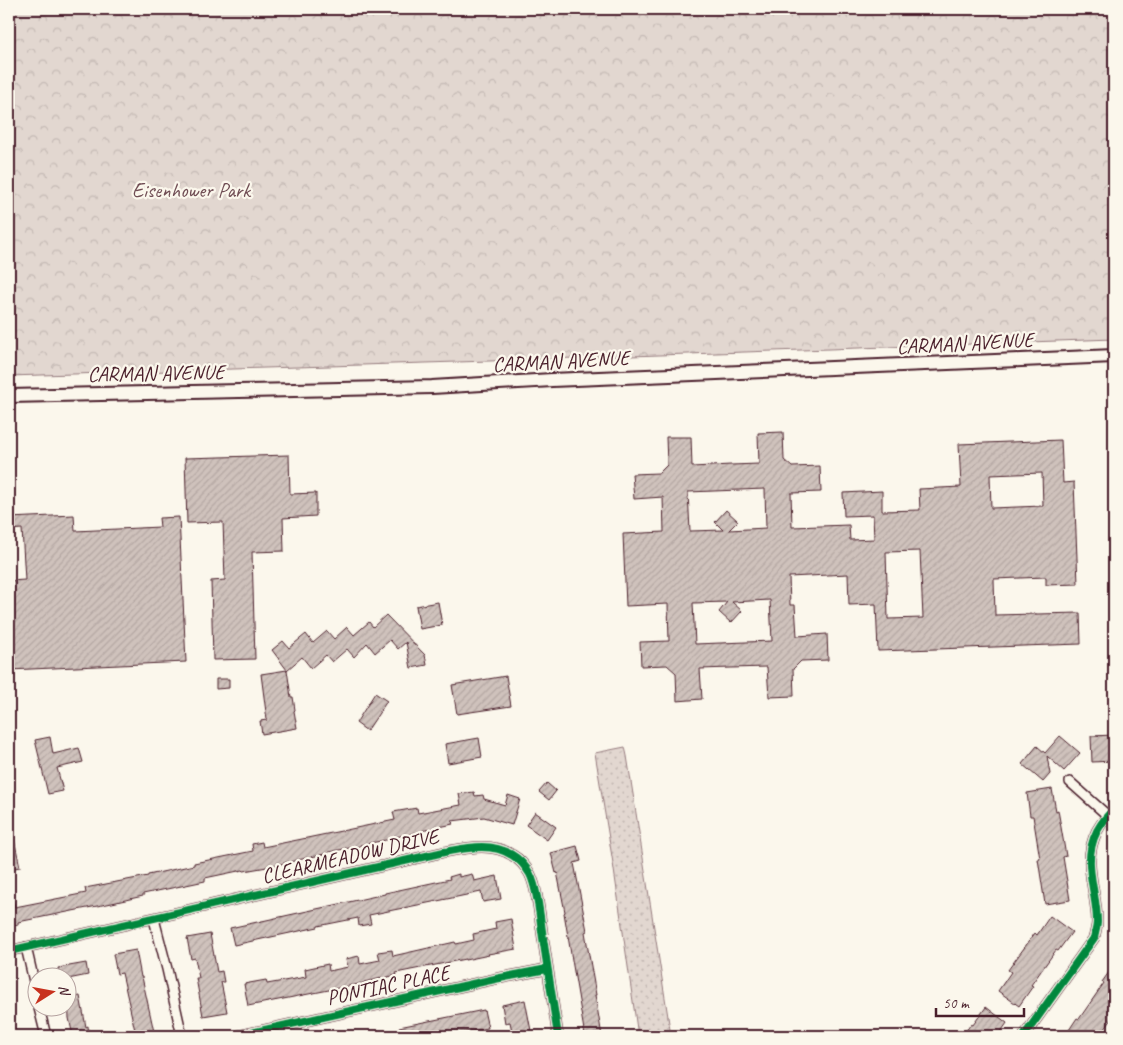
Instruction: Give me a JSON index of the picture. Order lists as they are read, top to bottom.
{
  "streets": {
    "main road": ["CARMAN AVENUE"],
    "street": ["CLEARMEADOW DRIVE", "PONTIAC PLACE"]
  },
  "crossings": [
    ["CLEARMEADOW DRIVE", "PONTIAC PLACE"]
  ],
  "parks": ["Eisenhower Park"],
  "scale_bar": "50 m",
  "north": "right"
}
